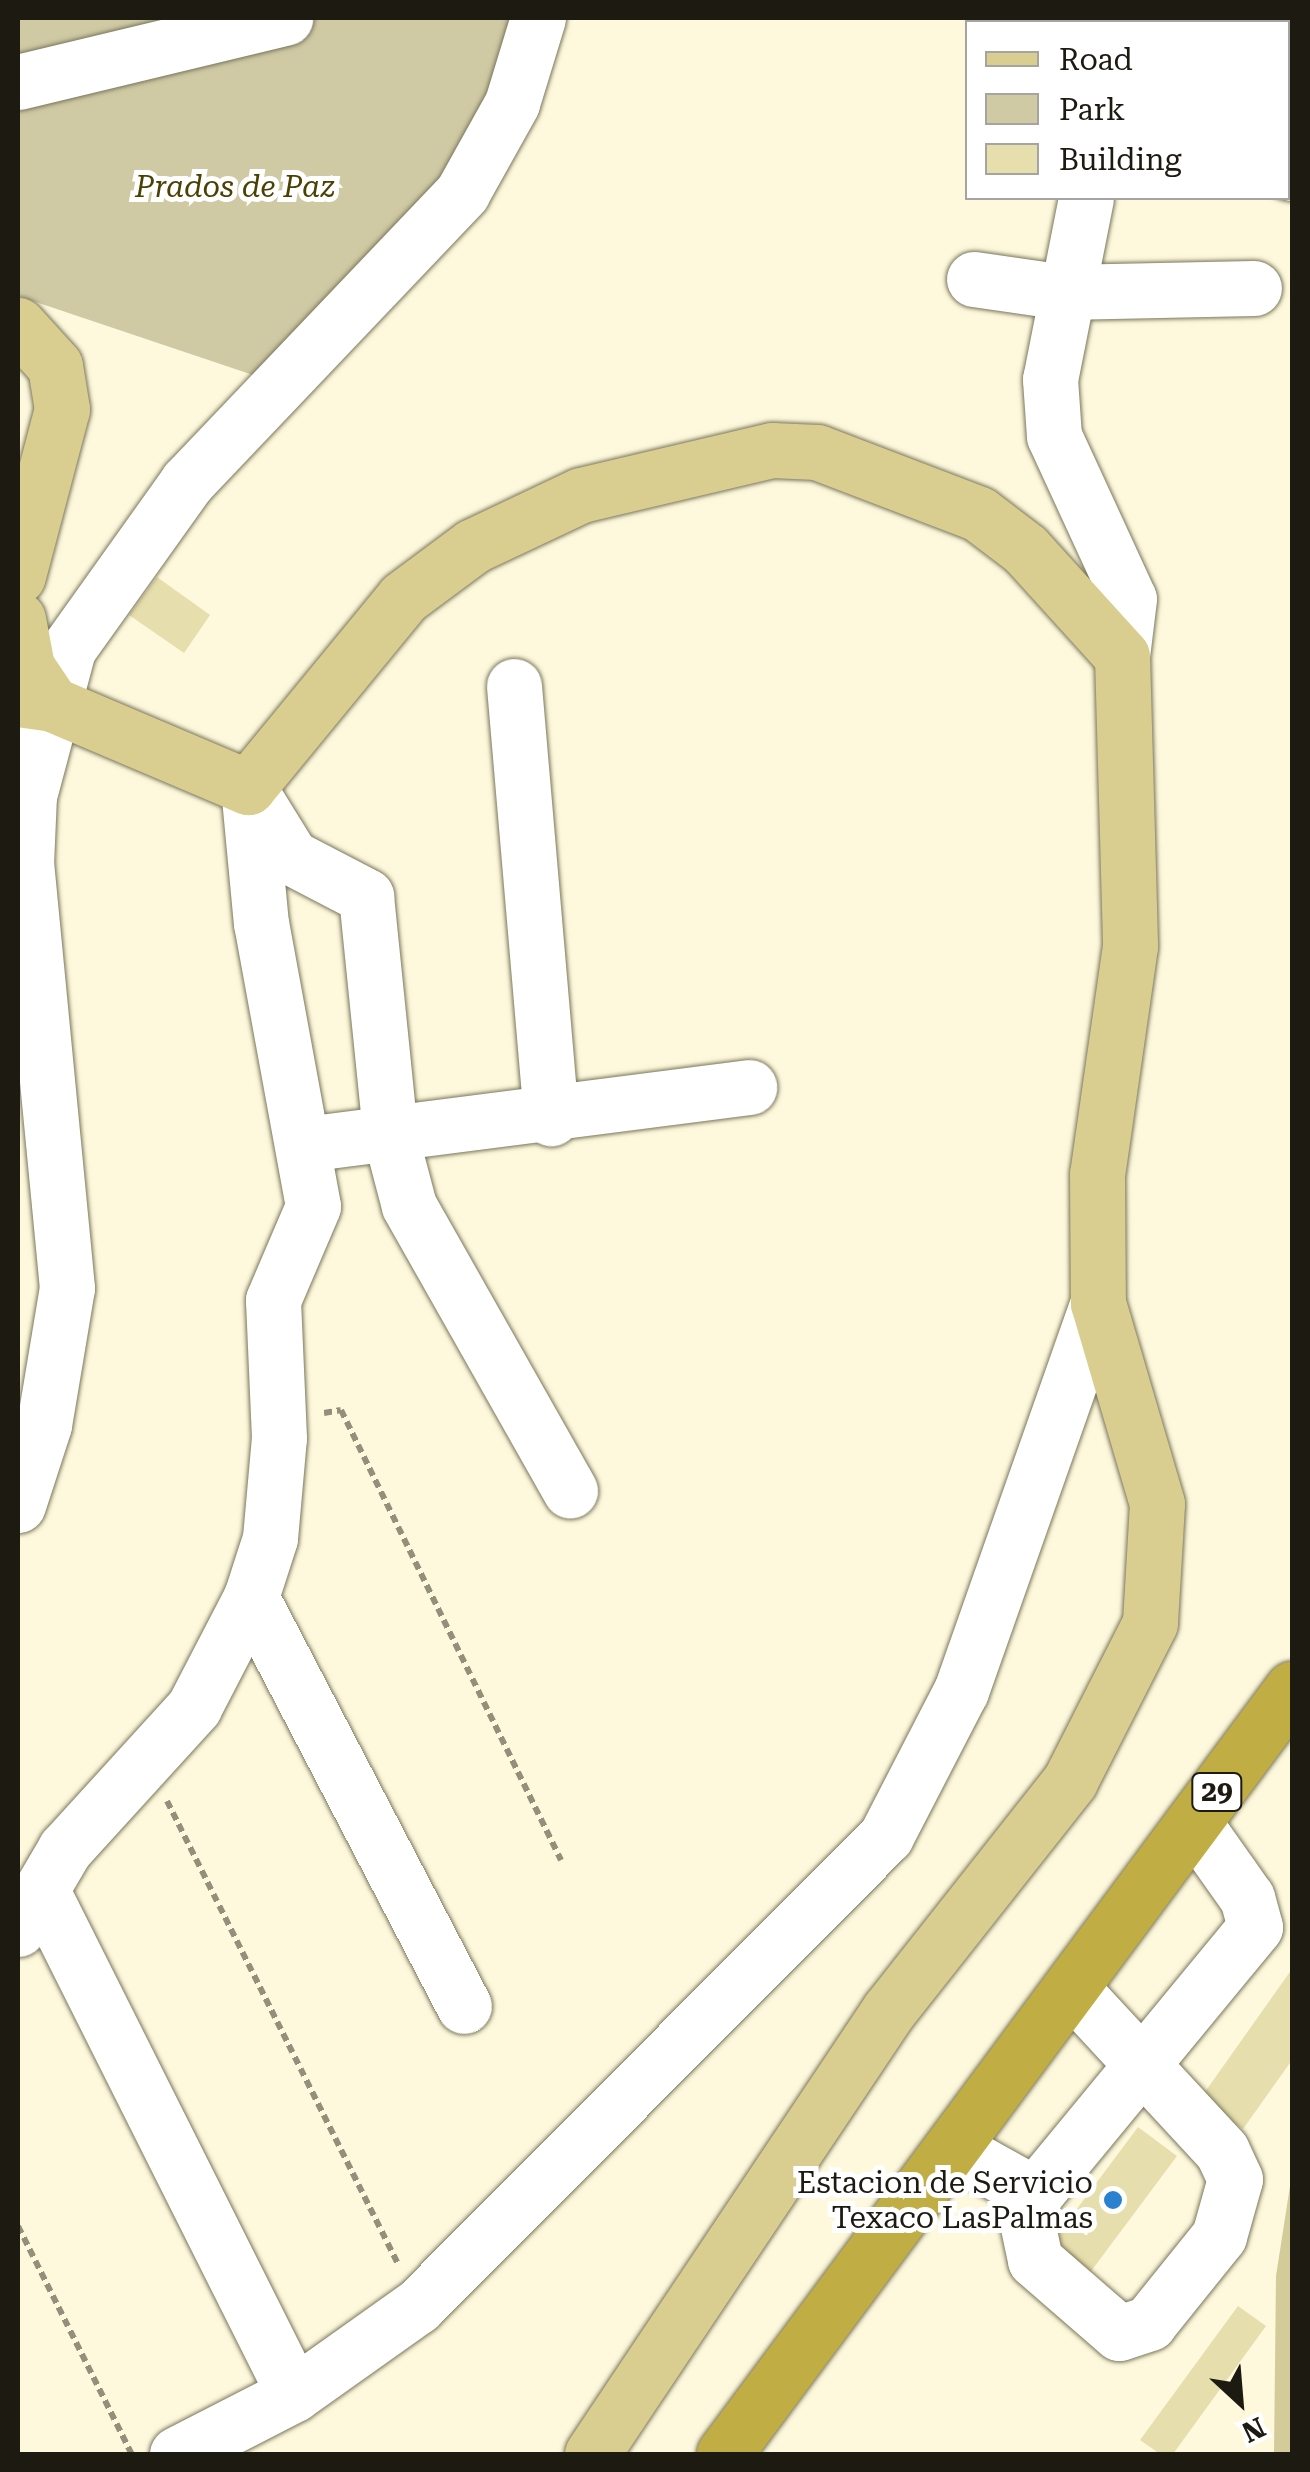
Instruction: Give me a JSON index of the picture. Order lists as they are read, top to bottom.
{
  "streets": {
    "highway": ["29"]
  },
  "parks": ["Prados de Paz"],
  "places": ["Estacion de Servicio Texaco LasPalmas"],
  "legend": ["Road", "Park", "Building"],
  "north": "bottom right"
}
